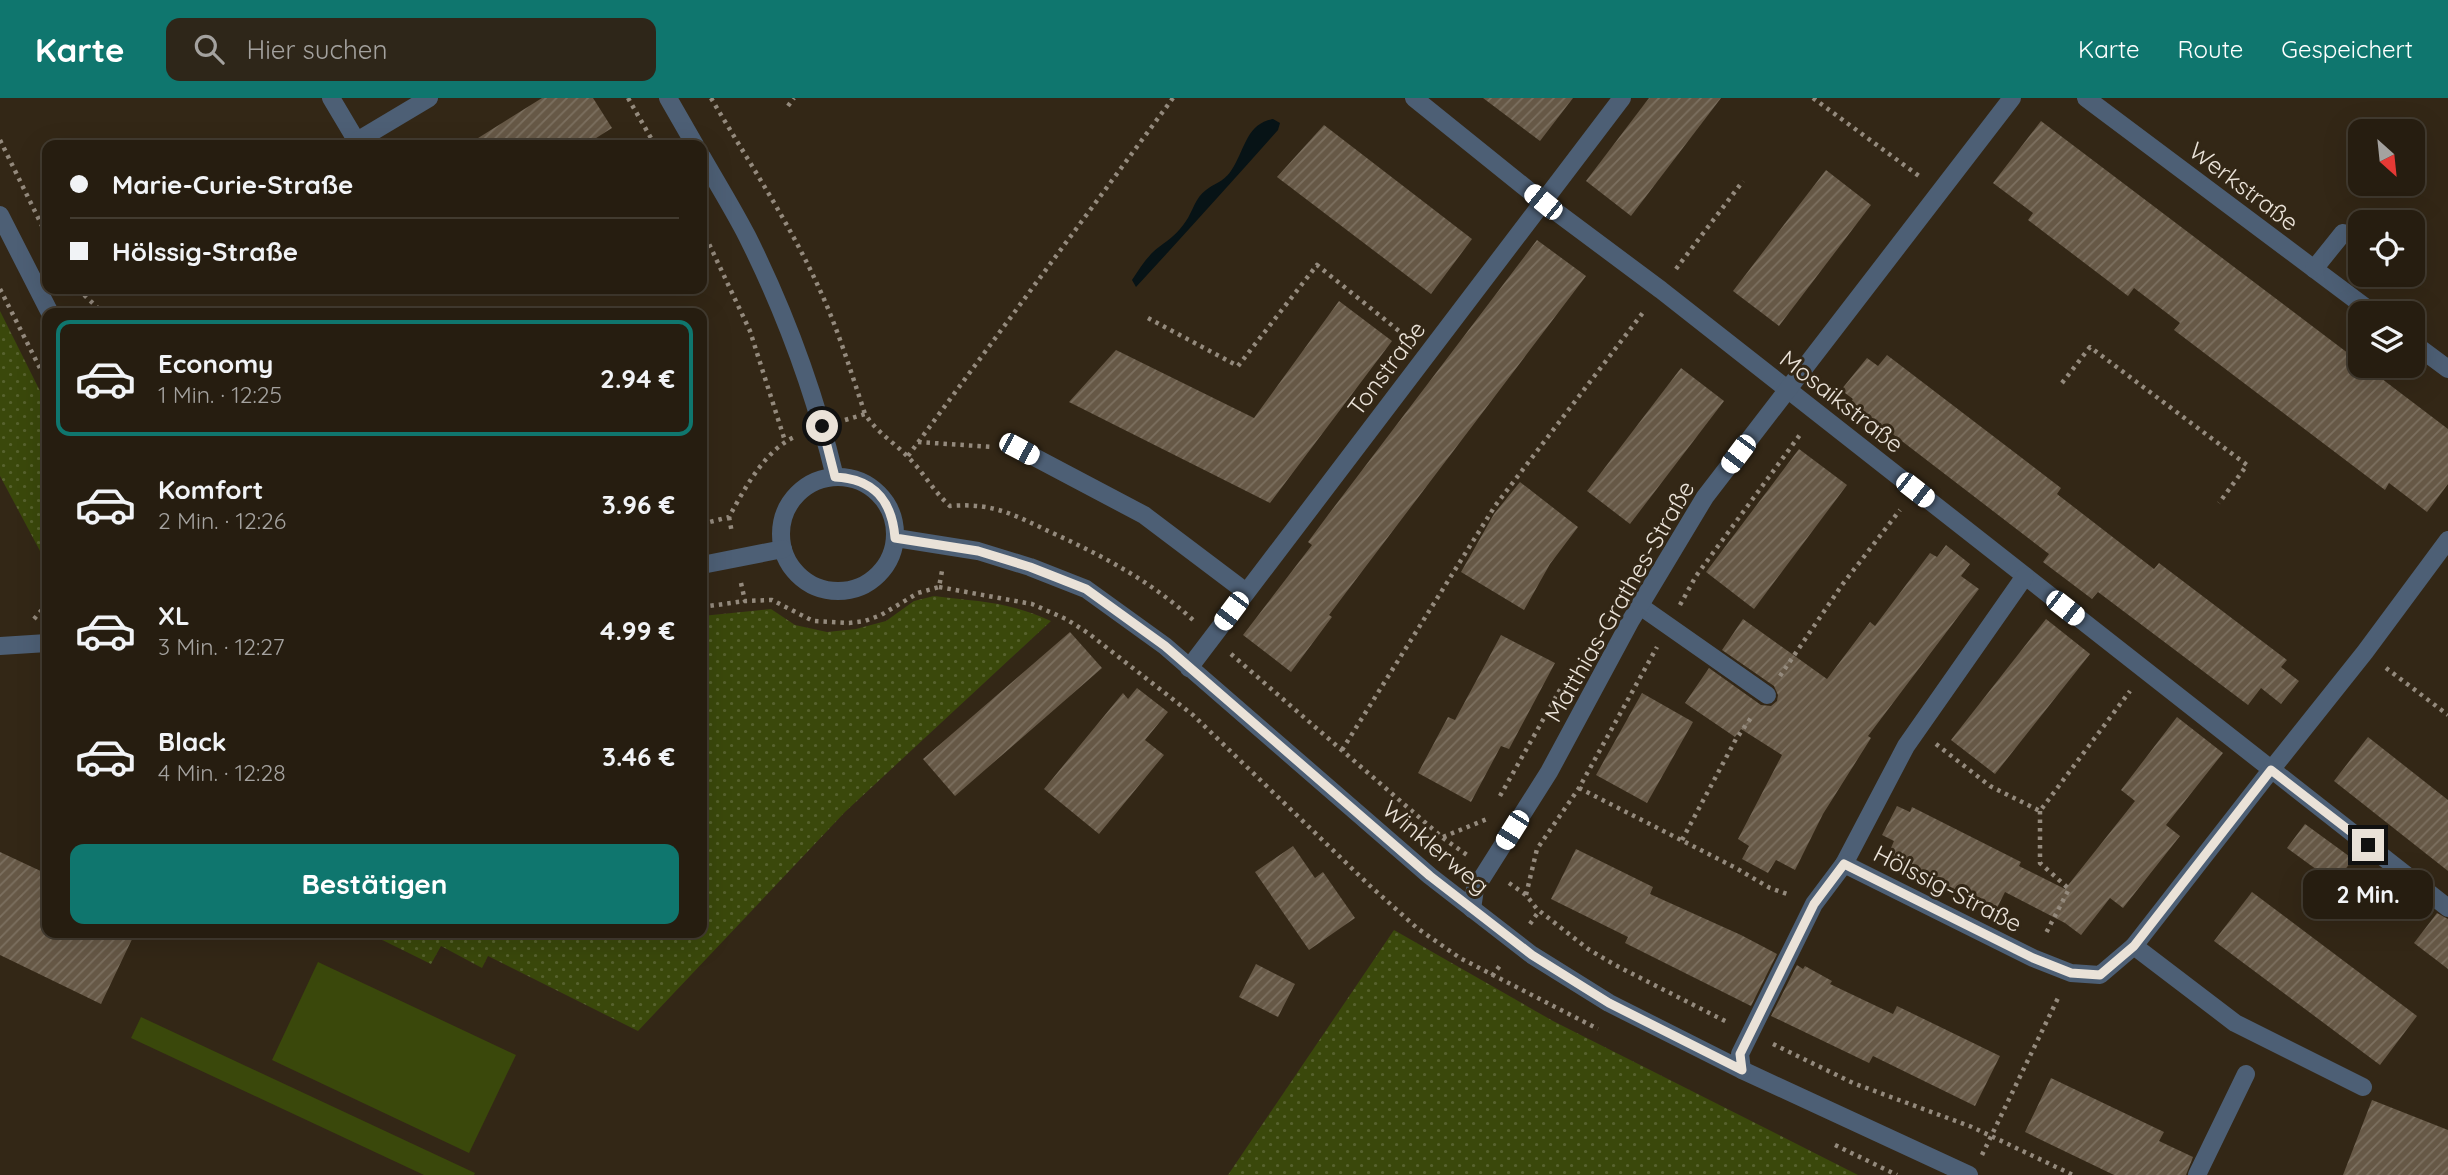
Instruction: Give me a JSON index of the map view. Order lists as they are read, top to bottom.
{
  "streets": {
    "street": [
      "Werkstraße",
      "Tonstraße",
      "Mosaikstraße",
      "Matthias-Grathes-Straße",
      "Winklerweg",
      "Hölssig-Straße"
    ]
  },
  "crossings": [
    ["Tonstraße", "Mosaikstraße"],
    ["Tonstraße", "Winklerweg"],
    ["Mosaikstraße", "Matthias-Grathes-Straße"],
    ["Mosaikstraße", "Hölssig-Straße"],
    ["Matthias-Grathes-Straße", "Winklerweg"]
  ],
  "north": "bottom right",
  "page": {
    "header": "Karte",
    "search": "Hier suchen",
    "nav": ["Karte", "Route", "Gespeichert"],
    "banner": ["Marie-Curie-Straße", "Hölssig-Straße"],
    "list": [
      {
        "name": "Economy",
        "note": "1 Min. · 12:25",
        "value": "2.94 €"
      },
      {
        "name": "Komfort",
        "note": "2 Min. · 12:26",
        "value": "3.96 €"
      },
      {
        "name": "XL",
        "note": "3 Min. · 12:27",
        "value": "4.99 €"
      },
      {
        "name": "Black",
        "note": "4 Min. · 12:28",
        "value": "3.46 €"
      }
    ],
    "buttons": "Bestätigen",
    "bubble": "2 Min."
  }
}
